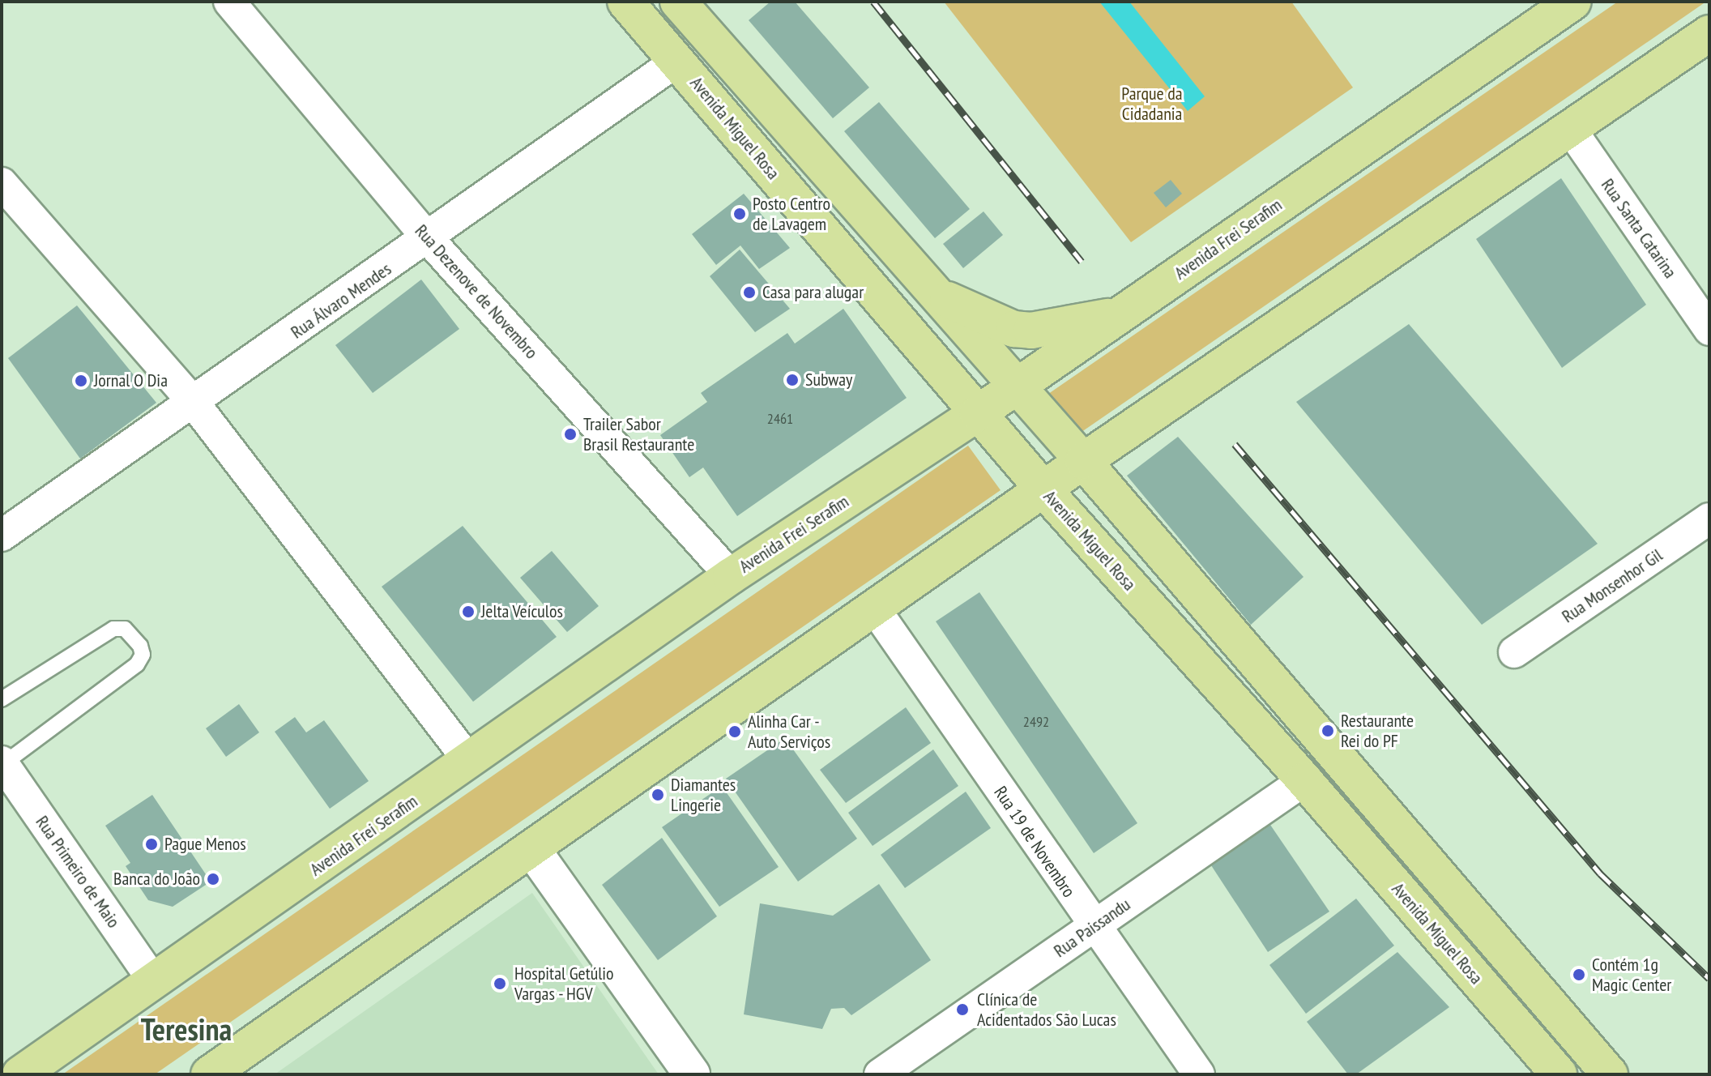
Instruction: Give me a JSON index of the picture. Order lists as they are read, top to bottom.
{
  "streets": {
    "main road": ["Avenida Miguel Rosa", "Avenida Frei Serafim"],
    "street": [
      "Rua Santa Catarina",
      "Rua Dezenove de Novembro",
      "Rua Álvaro Mendes",
      "Rua Monsenhor Gil",
      "Rua 19 de Novembro",
      "Rua Primeiro de Maio",
      "Rua Paissandu"
    ]
  },
  "crossings": [
    ["Avenida Miguel Rosa", "Avenida Frei Serafim"],
    ["Avenida Miguel Rosa", "Rua Álvaro Mendes"],
    ["Avenida Miguel Rosa", "Rua Paissandu"],
    ["Avenida Frei Serafim", "Rua Dezenove de Novembro"],
    ["Avenida Frei Serafim", "Rua Primeiro de Maio"],
    ["Rua Dezenove de Novembro", "Rua Álvaro Mendes"],
    ["Rua 19 de Novembro", "Rua Paissandu"]
  ],
  "districts": ["Teresina"],
  "parks": ["Parque da Cidadania"],
  "places": [
    "Posto Centro de Lavagem",
    "Casa para alugar",
    "Subway",
    "Jornal O Dia",
    "Trailer Sabor Brasil Restaurante",
    "Jelta Veículos",
    "Restaurante Rei do PF",
    "Alinha Car - Auto Serviços",
    "Diamantes Lingerie",
    "Pague Menos",
    "Banca do João",
    "Contém 1g Magic Center",
    "Hospital Getúlio Vargas - HGV",
    "Clínica de Acidentados São Lucas"
  ],
  "house_numbers": ["2461", "2492"]
}
